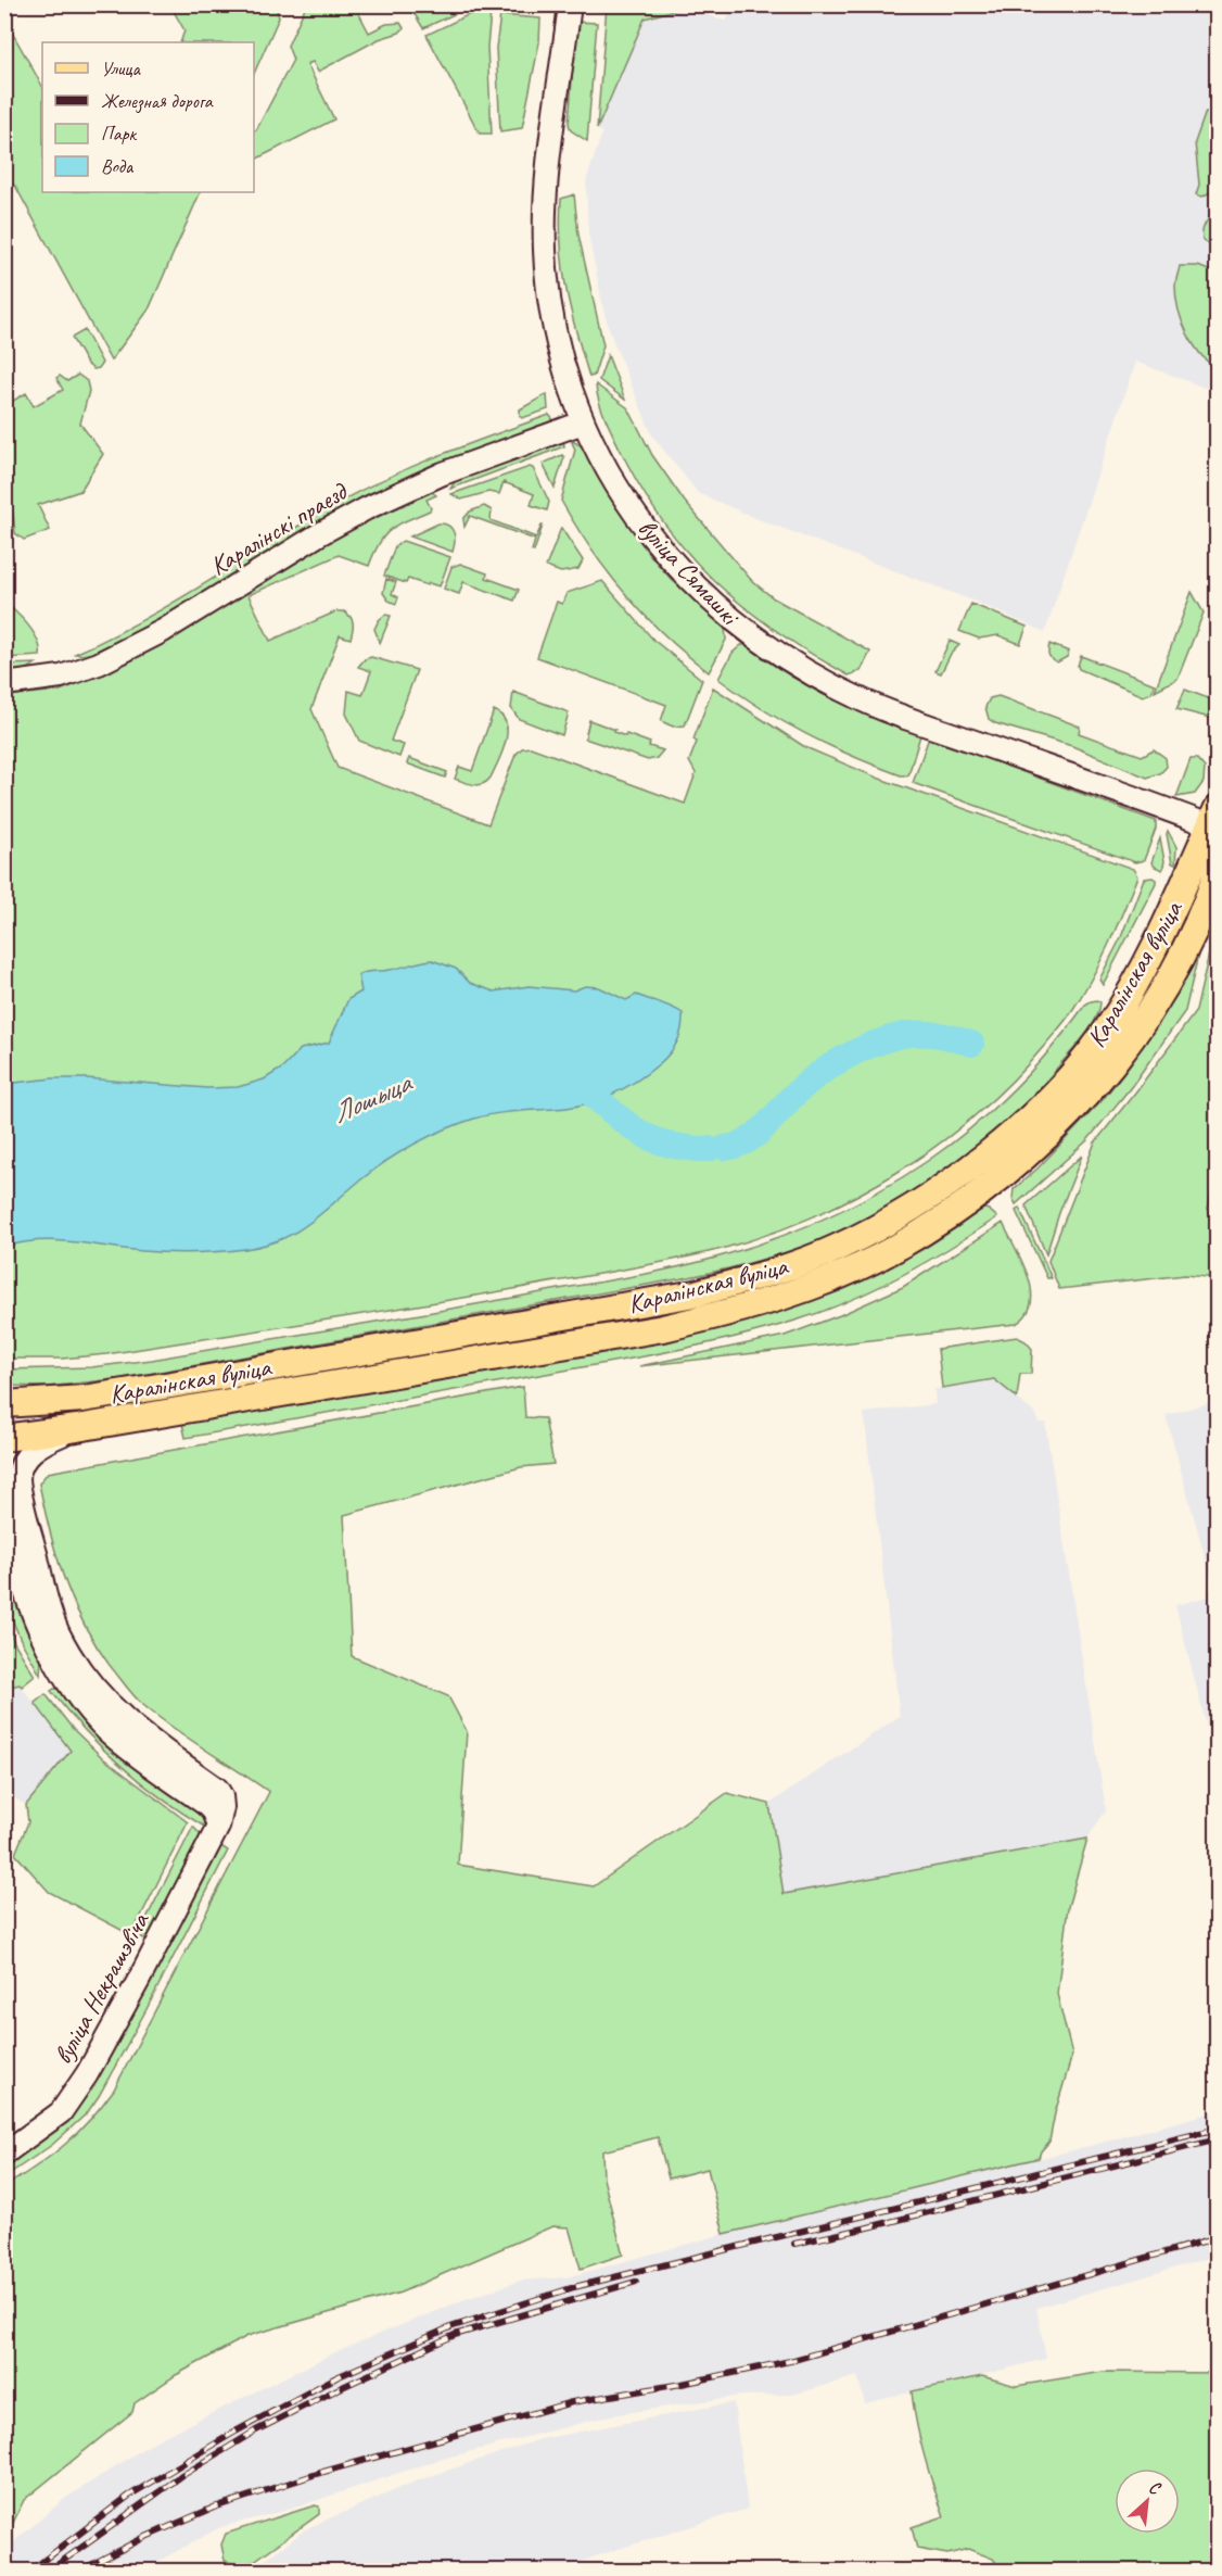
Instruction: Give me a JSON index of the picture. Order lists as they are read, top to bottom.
{
  "streets": {
    "main road": ["Каралінская вуліца"],
    "street": ["Каралінскі праезд", "вуліца Сямашкі", "вуліца Некрашэвіча"]
  },
  "crossings": [
    ["Каралінскі праезд", "вуліца Сямашкі"],
    ["вуліца Сямашкі", "Каралінская вуліца"],
    ["Каралінская вуліца", "вуліца Некрашэвіча"]
  ],
  "water": ["Лошыца"],
  "legend": [
    "Улица",
    "Железная дорога",
    "Парк",
    "Вода"
  ],
  "north": "top right"
}
